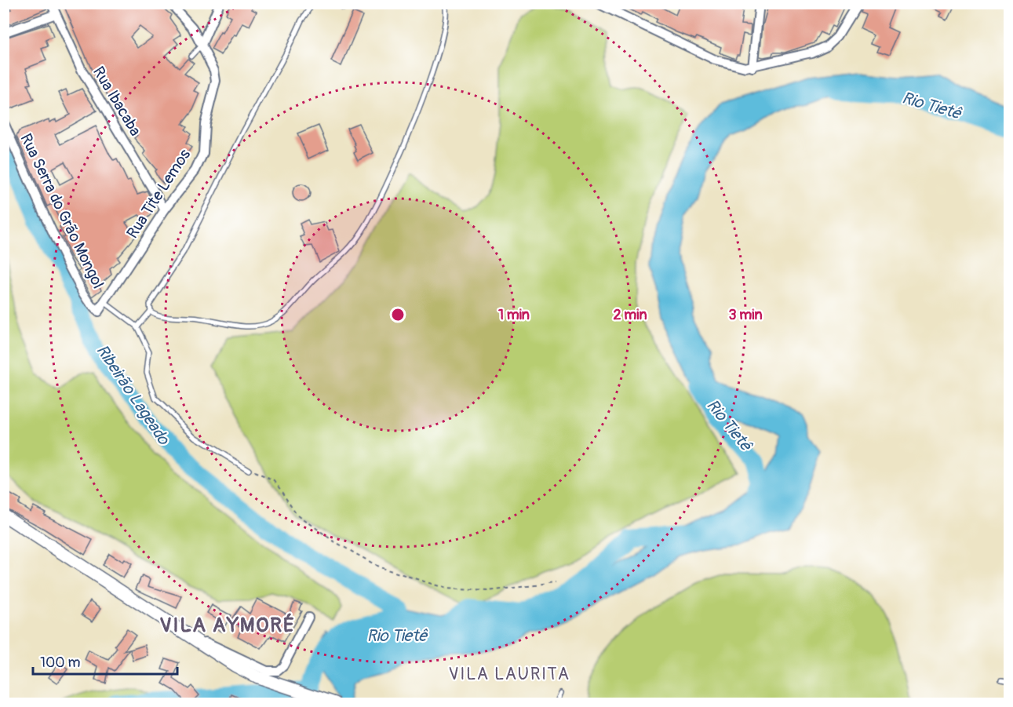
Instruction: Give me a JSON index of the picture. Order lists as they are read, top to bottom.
{
  "streets": {
    "street": ["Rua Ibacaba", "Rua Tite Lemos", "Rua Serra do Grão Mongol"]
  },
  "crossings": [
    ["Rua Ibacaba", "Rua Tite Lemos"],
    ["Rua Tite Lemos", "Rua Serra do Grão Mongol"]
  ],
  "districts": ["VILA AYMORÉ", "VILA LAURITA"],
  "water": ["Rio Tietê", "Ribeirão Lageado"],
  "scale_bar": "100 m",
  "rings": ["1 min", "2 min", "3 min"]
}
